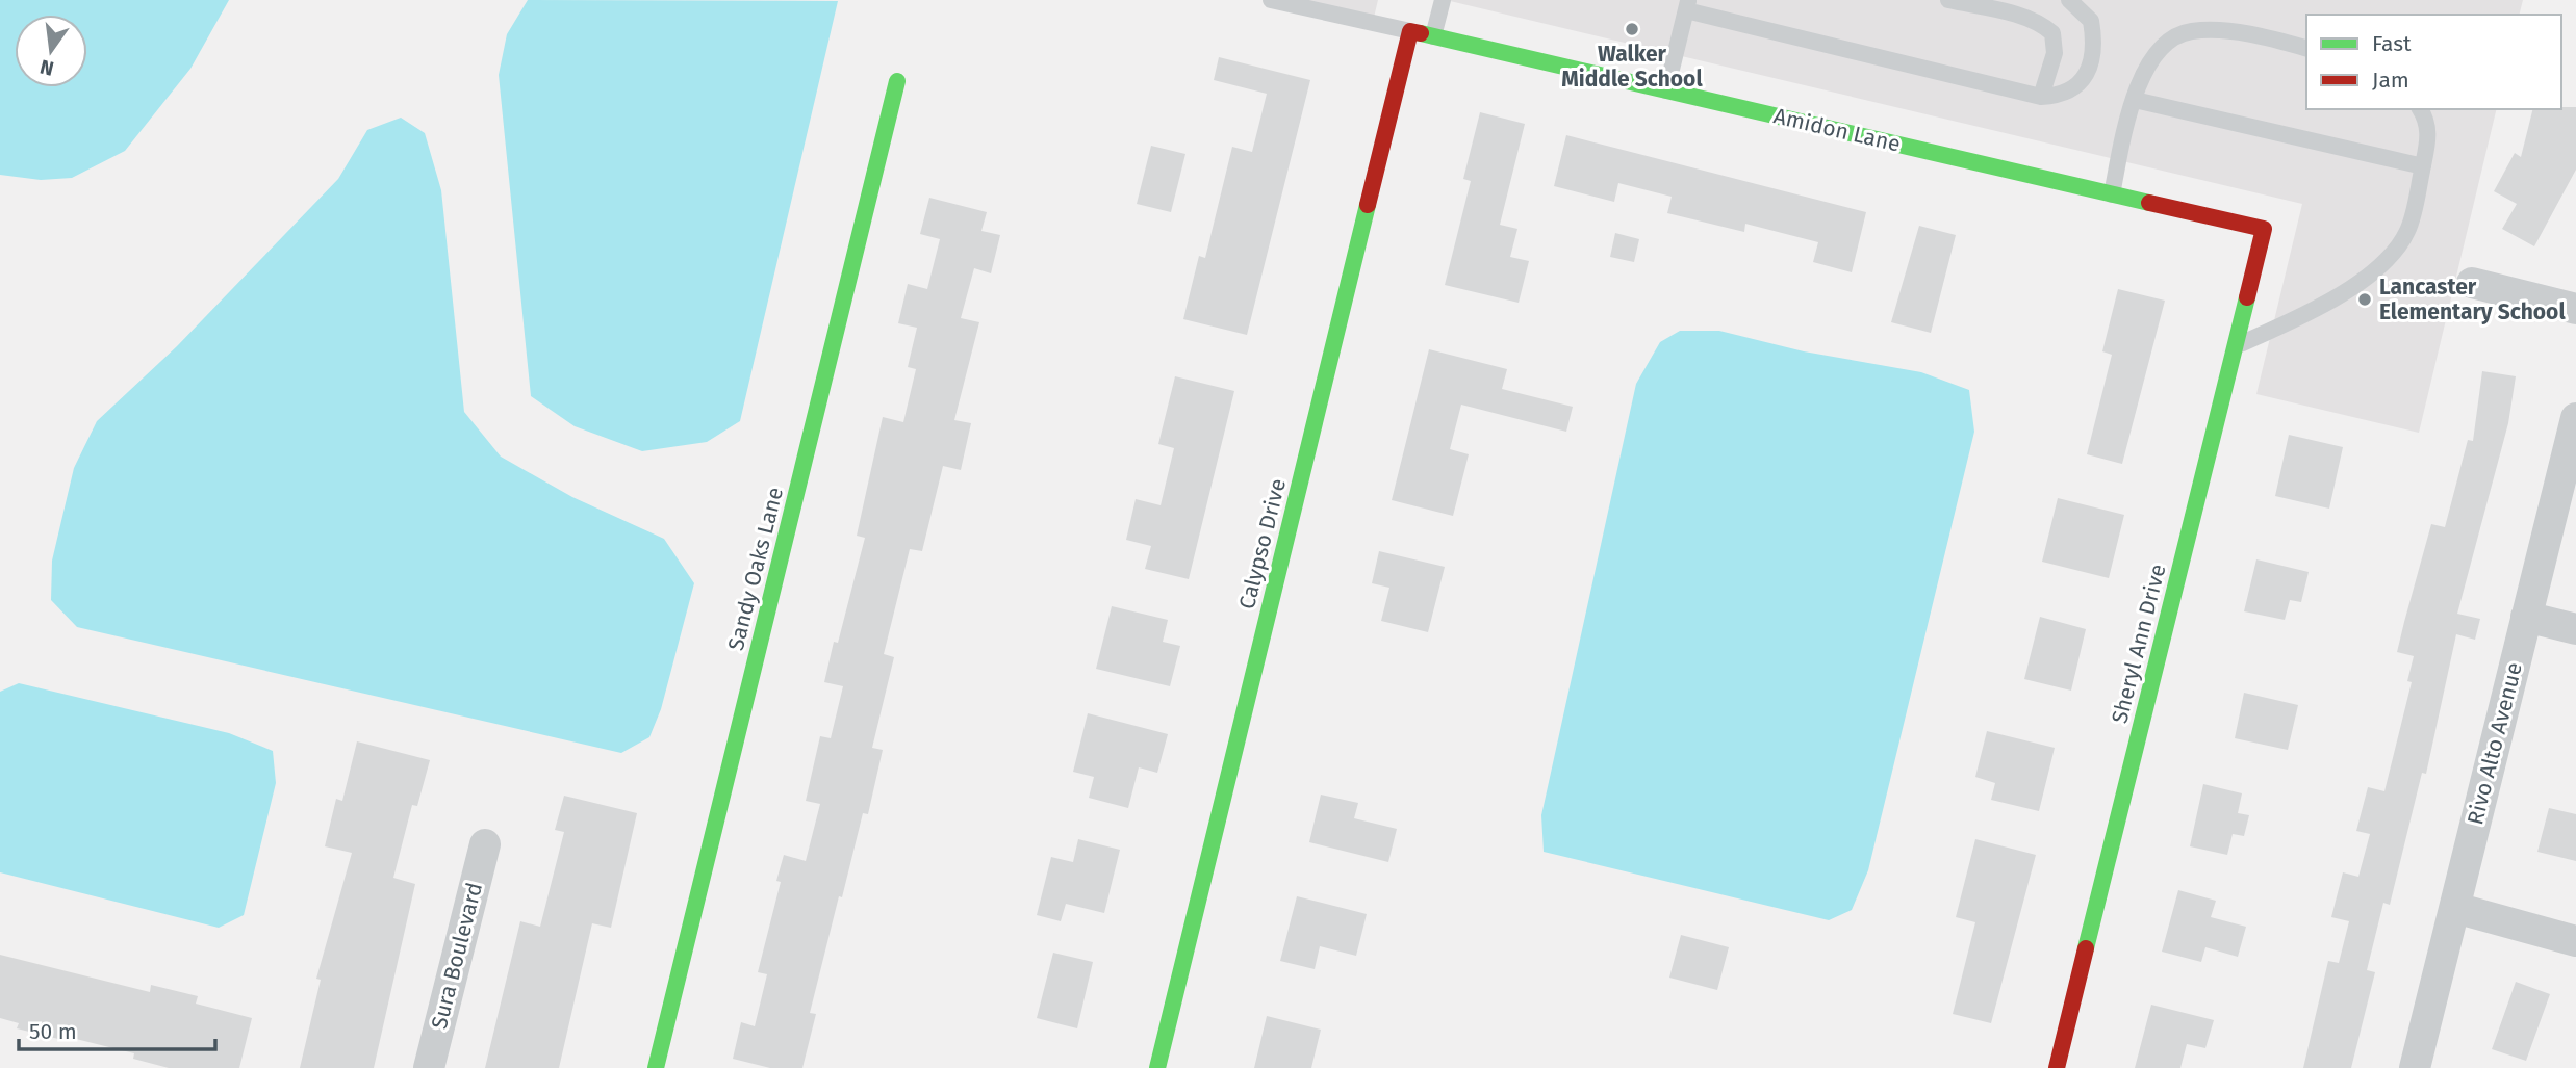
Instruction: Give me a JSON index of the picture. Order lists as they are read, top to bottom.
{
  "streets": {
    "street": [
      "Amidon Lane",
      "Calypso Drive",
      "Sandy Oaks Lane",
      "Sheryl Ann Drive",
      "Rivo Alto Avenue",
      "Sura Boulevard"
    ]
  },
  "crossings": [
    ["Amidon Lane", "Calypso Drive"],
    ["Amidon Lane", "Sheryl Ann Drive"]
  ],
  "places": ["Walker Middle School", "Lancaster Elementary School"],
  "legend": ["Fast", "Jam"],
  "scale_bar": "50 m",
  "north": "bottom"
}
